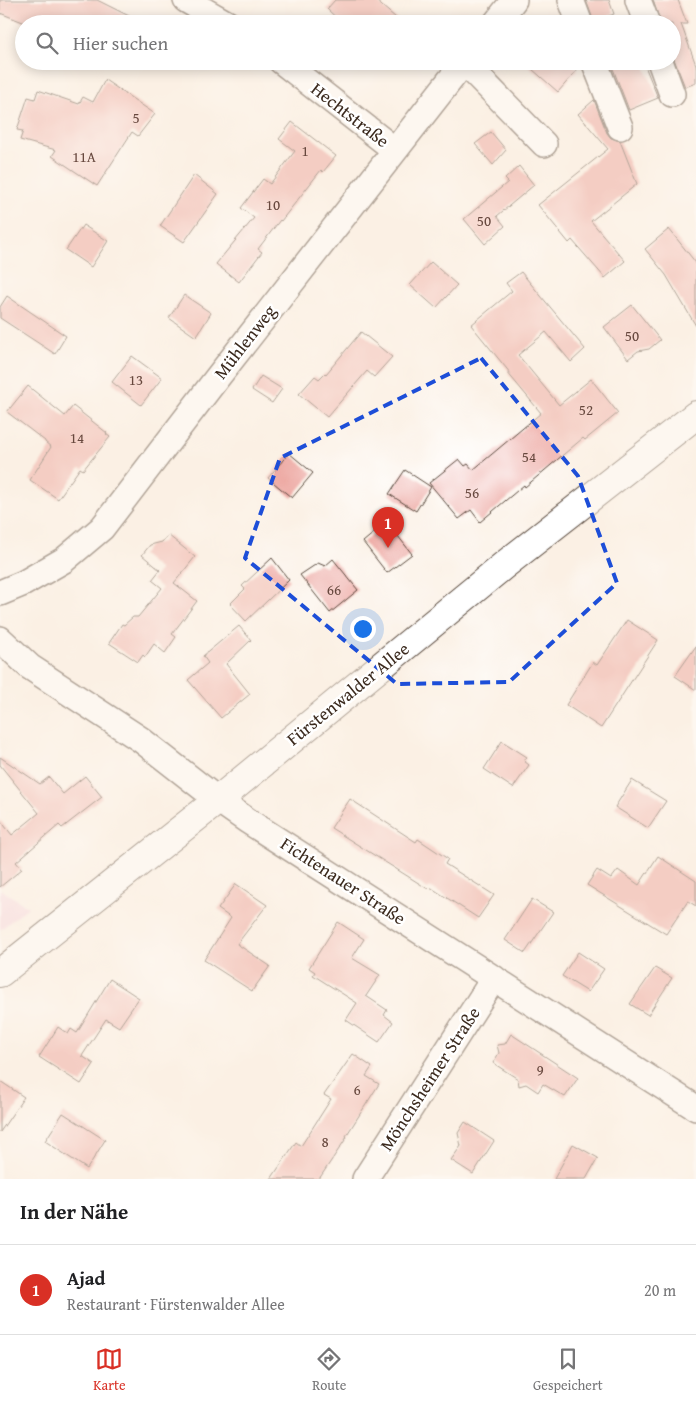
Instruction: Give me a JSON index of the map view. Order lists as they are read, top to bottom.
{
  "streets": {
    "main road": ["Fürstenwalder Allee"],
    "street": [
      "Hechtstraße",
      "Mühlenweg",
      "Fichtenauer Straße",
      "Mönchsheimer Straße"
    ]
  },
  "crossings": [
    ["Hechtstraße", "Mühlenweg"],
    ["Fürstenwalder Allee", "Fichtenauer Straße"],
    ["Fichtenauer Straße", "Mönchsheimer Straße"]
  ],
  "house_numbers": [
    "5",
    "1",
    "11A",
    "10",
    "50",
    "50",
    "13",
    "52",
    "14",
    "54",
    "56",
    "66",
    "9",
    "6",
    "8"
  ],
  "page": {
    "search": "Hier suchen",
    "pins": "1",
    "heading": "In der Nähe",
    "list": [
      {
        "mark": "1",
        "name": "Ajad",
        "note": "Restaurant · Fürstenwalder Allee",
        "value": "20 m"
      }
    ],
    "nav": ["Karte", "Route", "Gespeichert"]
  }
}
